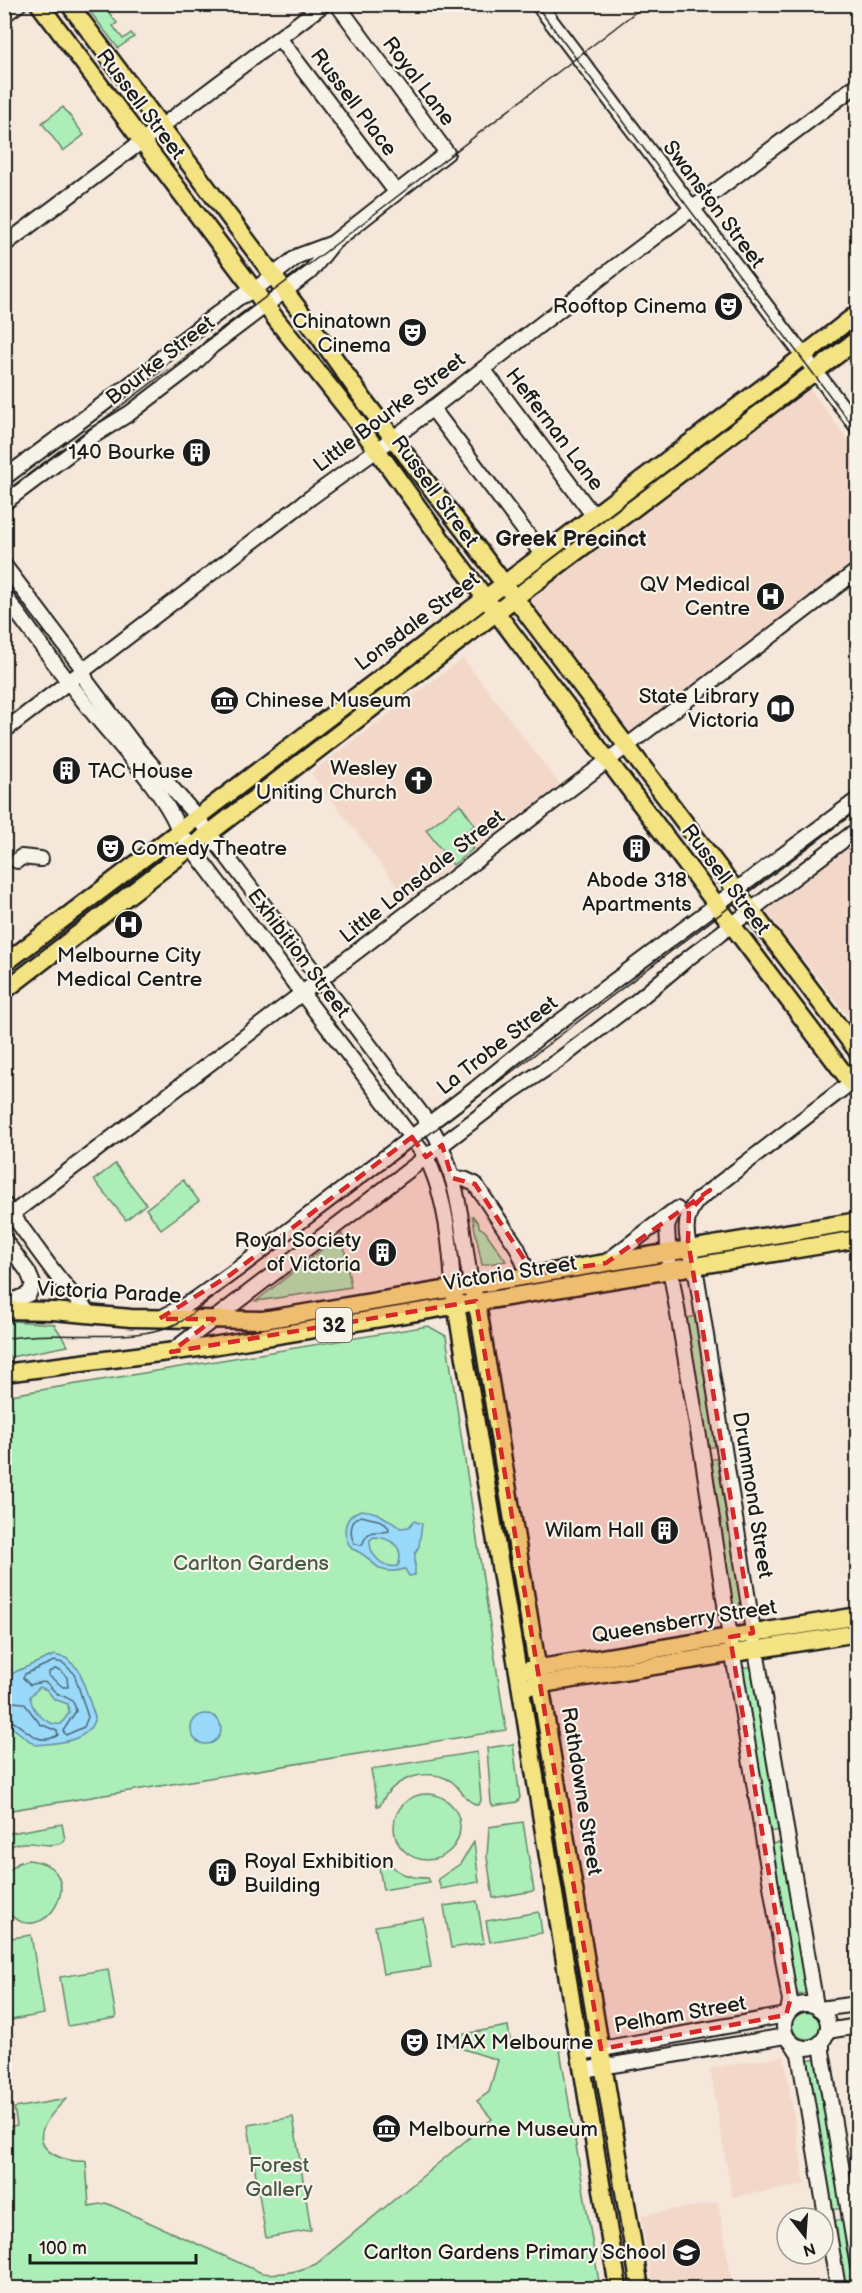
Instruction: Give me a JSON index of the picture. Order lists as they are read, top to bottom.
{
  "streets": {
    "main road": [
      "Russell Street",
      "Lonsdale Street",
      "Exhibition Street",
      "Victoria Street",
      "Victoria Parade",
      "32",
      "Queensberry Street",
      "Rathdowne Street"
    ],
    "street": [
      "Royal Lane",
      "Russell Place",
      "Swanston Street",
      "Bourke Street",
      "Little Bourke Street",
      "Heffernan Lane",
      "Little Lonsdale Street",
      "La Trobe Street",
      "Drummond Street",
      "Pelham Street"
    ]
  },
  "crossings": [
    ["Royal Lane", "Bourke Street"],
    ["Russell Place", "Bourke Street"],
    ["Russell Street", "Bourke Street"],
    ["Russell Street", "Little Bourke Street"],
    ["Russell Street", "Lonsdale Street"],
    ["Russell Street", "Little Lonsdale Street"],
    ["Russell Street", "La Trobe Street"],
    ["Swanston Street", "Little Bourke Street"],
    ["Swanston Street", "Lonsdale Street"],
    ["Little Bourke Street", "Heffernan Lane"],
    ["Little Bourke Street", "Exhibition Street"],
    ["Heffernan Lane", "Lonsdale Street"],
    ["Lonsdale Street", "Exhibition Street"],
    ["Little Lonsdale Street", "Exhibition Street"],
    ["Exhibition Street", "La Trobe Street"],
    ["Exhibition Street", "Victoria Street"],
    ["Exhibition Street", "Rathdowne Street"],
    ["La Trobe Street", "Victoria Parade"],
    ["Victoria Street", "Victoria Parade"],
    ["Victoria Street", "32"],
    ["Victoria Street", "Drummond Street"],
    ["Victoria Street", "Rathdowne Street"],
    ["Drummond Street", "Queensberry Street"],
    ["Drummond Street", "Pelham Street"],
    ["Queensberry Street", "Rathdowne Street"],
    ["Rathdowne Street", "Pelham Street"]
  ],
  "districts": ["Greek Precinct"],
  "parks": ["Carlton Gardens", "Forest Gallery"],
  "places": {
    "theatre": [
      "Rooftop Cinema",
      "Chinatown Cinema",
      "Comedy Theatre",
      "IMAX Melbourne"
    ],
    "building": [
      "140 Bourke",
      "TAC House",
      "Abode 318 Apartments",
      "Royal Society of Victoria",
      "Wilam Hall",
      "Royal Exhibition Building"
    ],
    "hospital": ["QV Medical Centre", "Melbourne City Medical Centre"],
    "museum": ["Chinese Museum", "Melbourne Museum"],
    "library": ["State Library Victoria"],
    "church": ["Wesley Uniting Church"],
    "school or university": ["Carlton Gardens Primary School"]
  },
  "scale_bar": "100 m",
  "north": "bottom"
}
